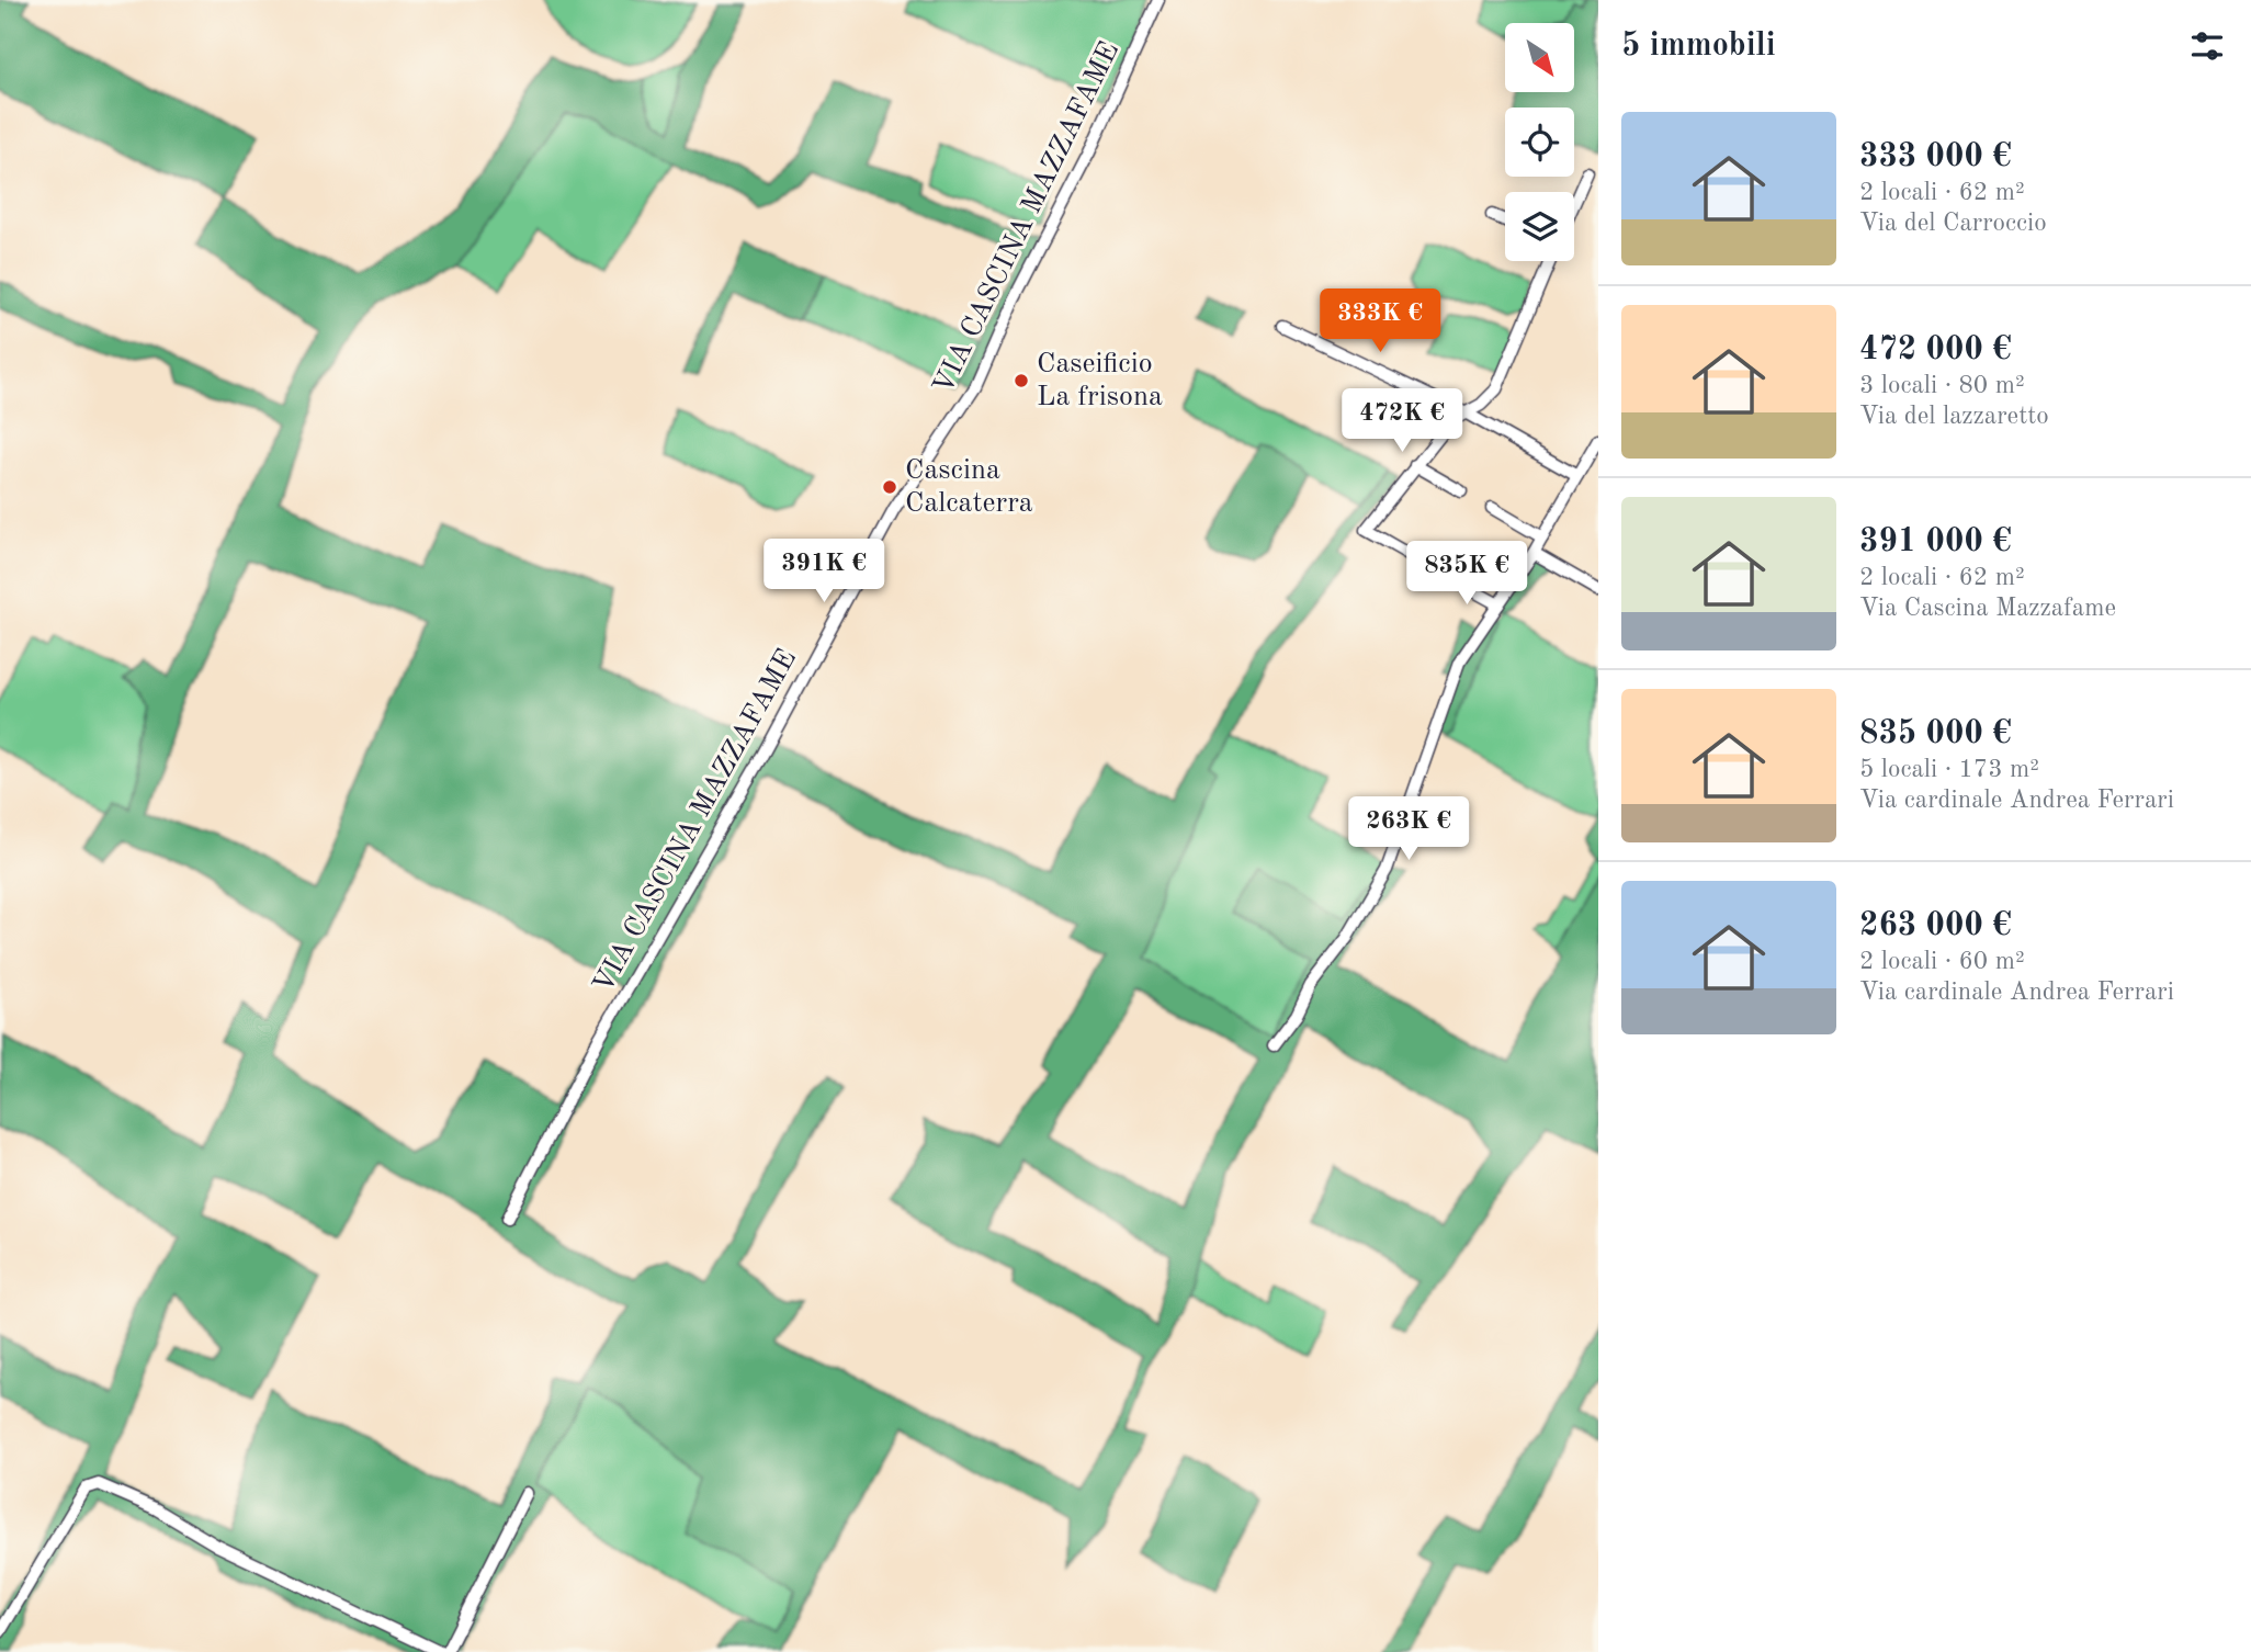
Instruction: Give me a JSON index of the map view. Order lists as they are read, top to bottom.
{
  "streets": {
    "street": ["VIA CASCINA MAZZAFAME"]
  },
  "places": ["Caseificio La frisona", "Cascina Calcaterra"],
  "north": "bottom right",
  "page": {
    "heading": "5 immobili",
    "list": [
      {
        "name": "333 000 €",
        "note": "2 locali · 62 m² · Via del Carroccio"
      },
      {
        "name": "472 000 €",
        "note": "3 locali · 80 m² · Via del lazzaretto"
      },
      {
        "name": "391 000 €",
        "note": "2 locali · 62 m² · Via Cascina Mazzafame"
      },
      {
        "name": "835 000 €",
        "note": "5 locali · 173 m² · Via cardinale Andrea Ferrari"
      },
      {
        "name": "263 000 €",
        "note": "2 locali · 60 m² · Via cardinale Andrea Ferrari"
      }
    ],
    "price": [
      "333K €",
      "472K €",
      "391K €",
      "835K €",
      "263K €"
    ]
  }
}
